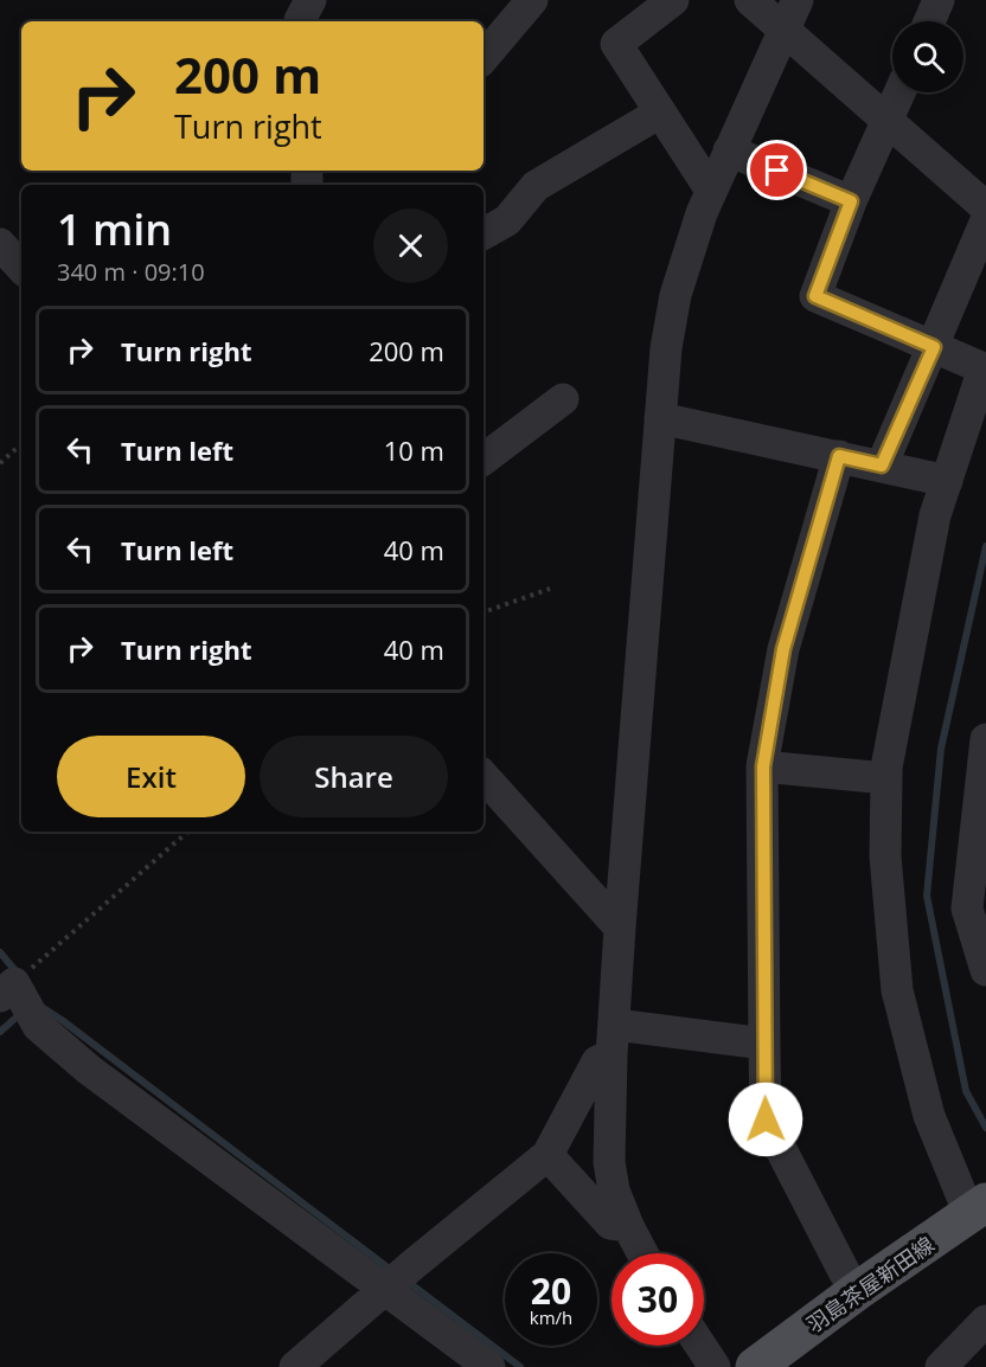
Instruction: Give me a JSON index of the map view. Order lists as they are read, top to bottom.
{
  "streets": {
    "main road": ["羽島茶屋新田線"]
  },
  "page": {
    "turn": ["200 m", "Turn right"],
    "heading": ["1 min", "340 m · 09:10"],
    "list": [
      {
        "name": "Turn right",
        "value": "200 m"
      },
      {
        "name": "Turn left",
        "value": "10 m"
      },
      {
        "name": "Turn left",
        "value": "40 m"
      },
      {
        "name": "Turn right",
        "value": "40 m"
      }
    ],
    "buttons": ["Exit", "Share"],
    "speed": "20 km/h",
    "limit": "30"
  }
}
